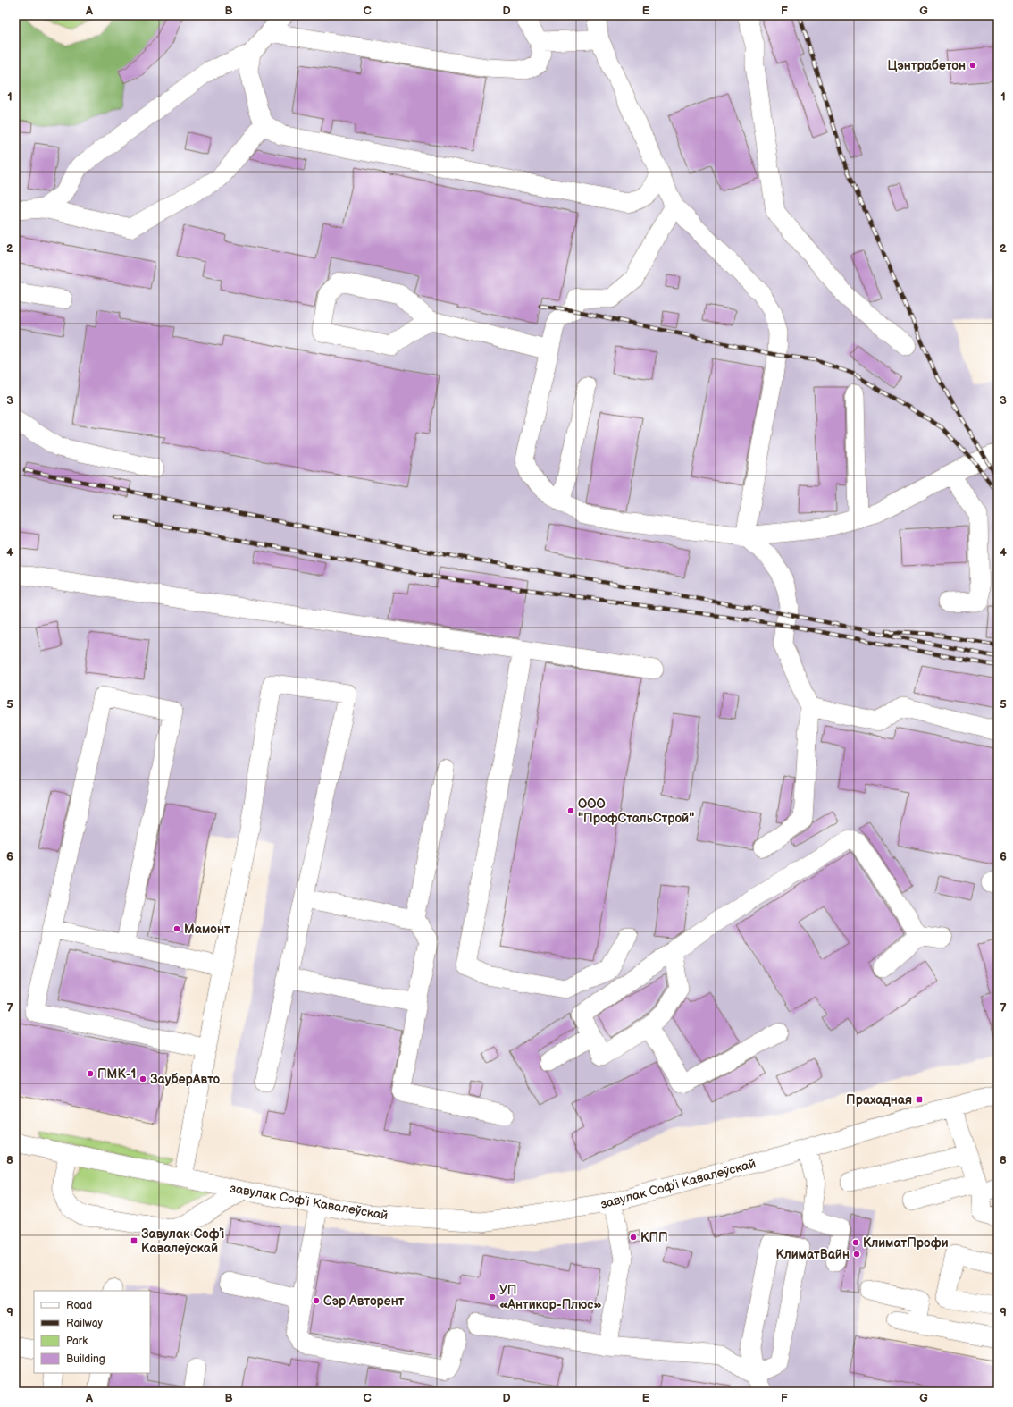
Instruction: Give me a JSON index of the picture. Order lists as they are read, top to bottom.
{
  "streets": {
    "street": ["завулак Софʼі Кавалеўскай"]
  },
  "places": {
    "other": [
      "Цэнтрабетон",
      "ООО \"ПрофСтальСтрой\"",
      "Мамонт",
      "ПМК-1",
      "ЗауберАвто",
      "КПП",
      "КлиматПрофи",
      "КлиматВайн",
      "УП «Антикор-Плюс»",
      "Сэр Авторент"
    ],
    "transit": ["Прахадная", "Завулак Софʼі Кавалеўскай"]
  },
  "legend": [
    "Road",
    "Railway",
    "Park",
    "Building"
  ],
  "grid": {
    "columns": [
      "A",
      "B",
      "C",
      "D",
      "E",
      "F",
      "G"
    ],
    "rows": [
      "1",
      "2",
      "3",
      "4",
      "5",
      "6",
      "7",
      "8",
      "9"
    ]
  }
}
